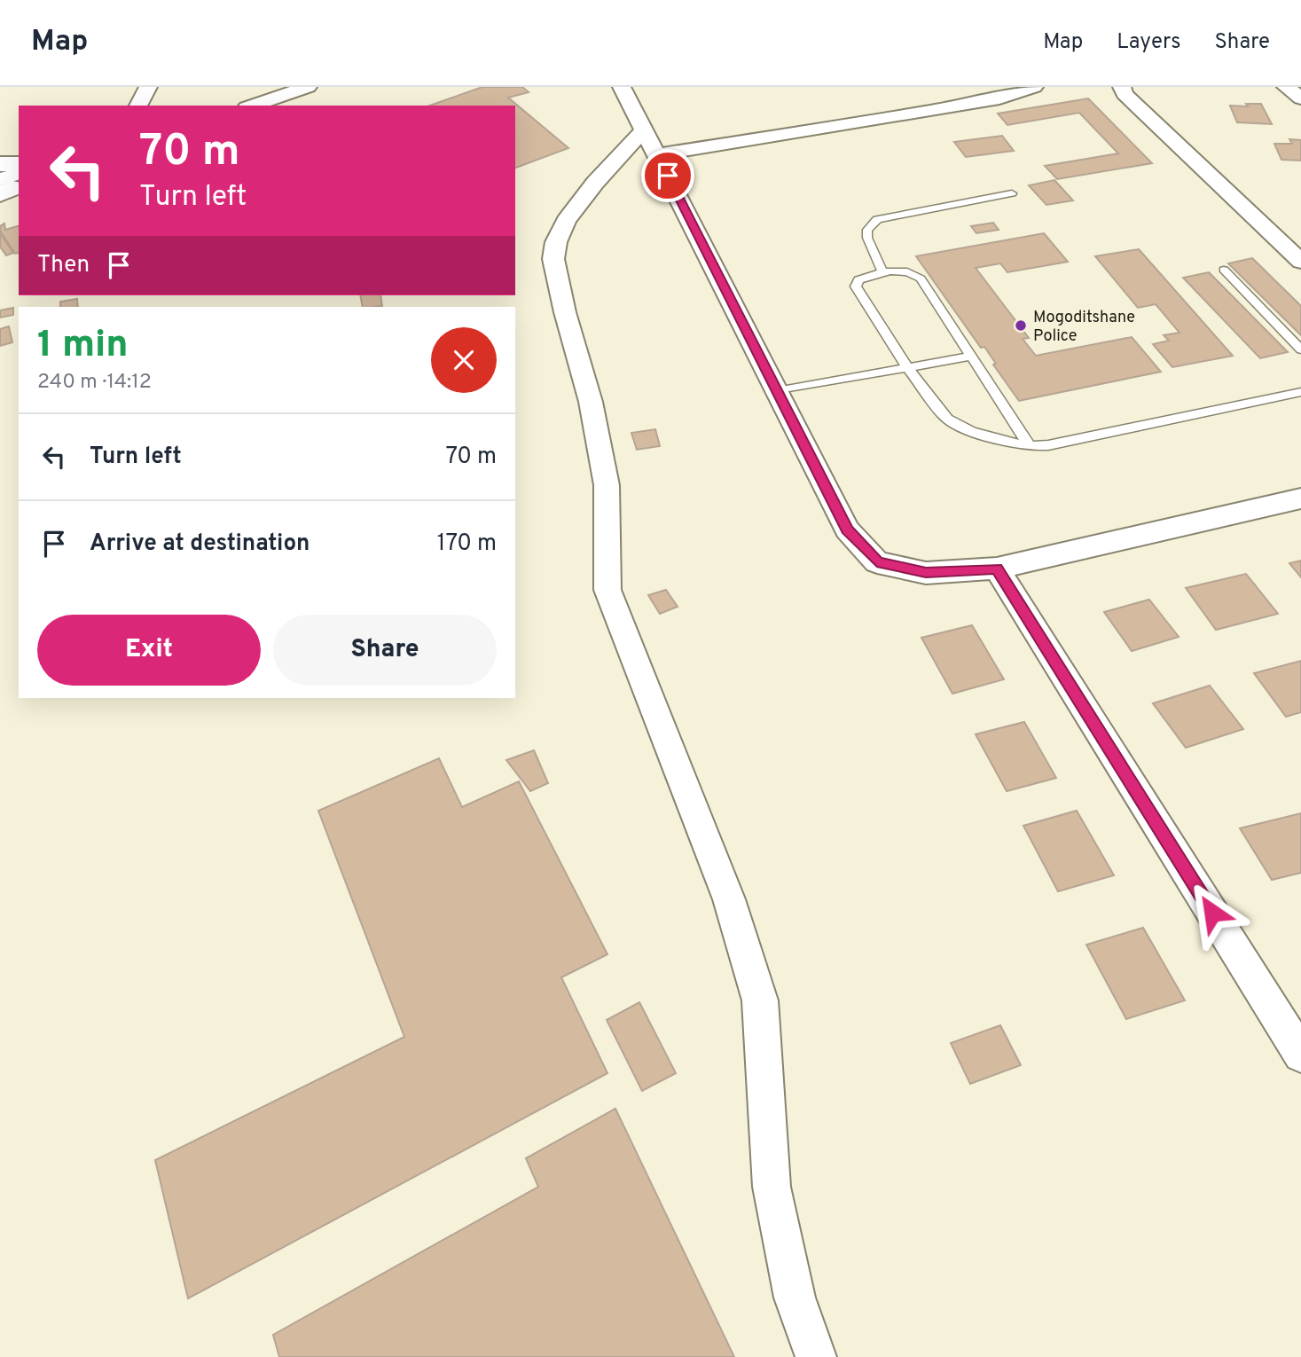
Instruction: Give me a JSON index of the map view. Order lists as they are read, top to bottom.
{
  "places": ["Mogoditshane Police"],
  "page": {
    "header": "Map",
    "nav": ["Map", "Layers", "Share"],
    "turn": ["70 m", "Turn left"],
    "then": "Then",
    "heading": ["1 min", "240 m · 14:12"],
    "list": [
      {
        "name": "Turn left",
        "value": "70 m"
      },
      {
        "name": "Arrive at destination",
        "value": "170 m"
      }
    ],
    "buttons": ["Exit", "Share"]
  }
}
